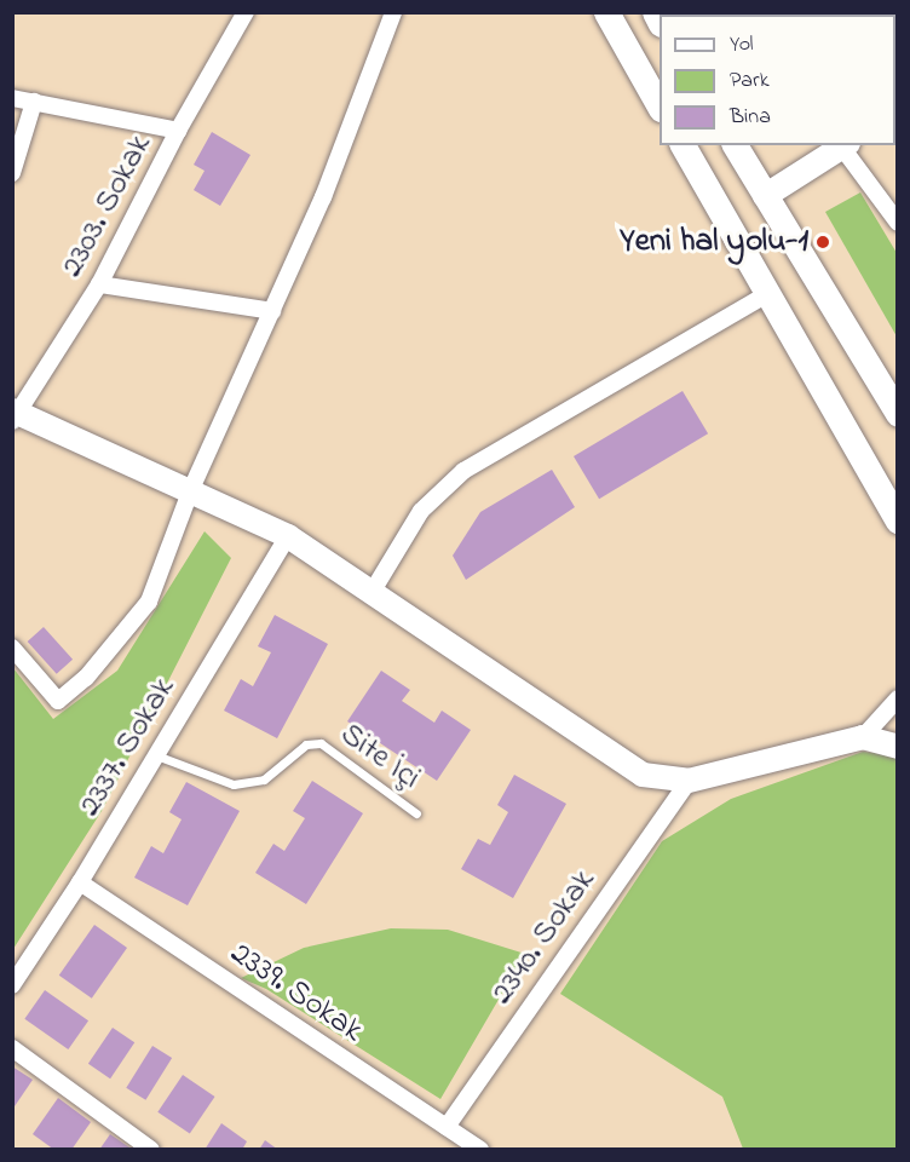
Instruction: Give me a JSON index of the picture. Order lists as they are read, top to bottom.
{
  "streets": {
    "street": [
      "2303. Sokak",
      "2337. Sokak",
      "2340. Sokak",
      "2339. Sokak"
    ],
    "lane": ["Site İçi"]
  },
  "crossings": [
    ["2337. Sokak", "Site İçi"],
    ["2337. Sokak", "2339. Sokak"],
    ["2340. Sokak", "2339. Sokak"]
  ],
  "places": ["Yeni hal yolu-1"],
  "legend": ["Yol", "Park", "Bina"]
}
